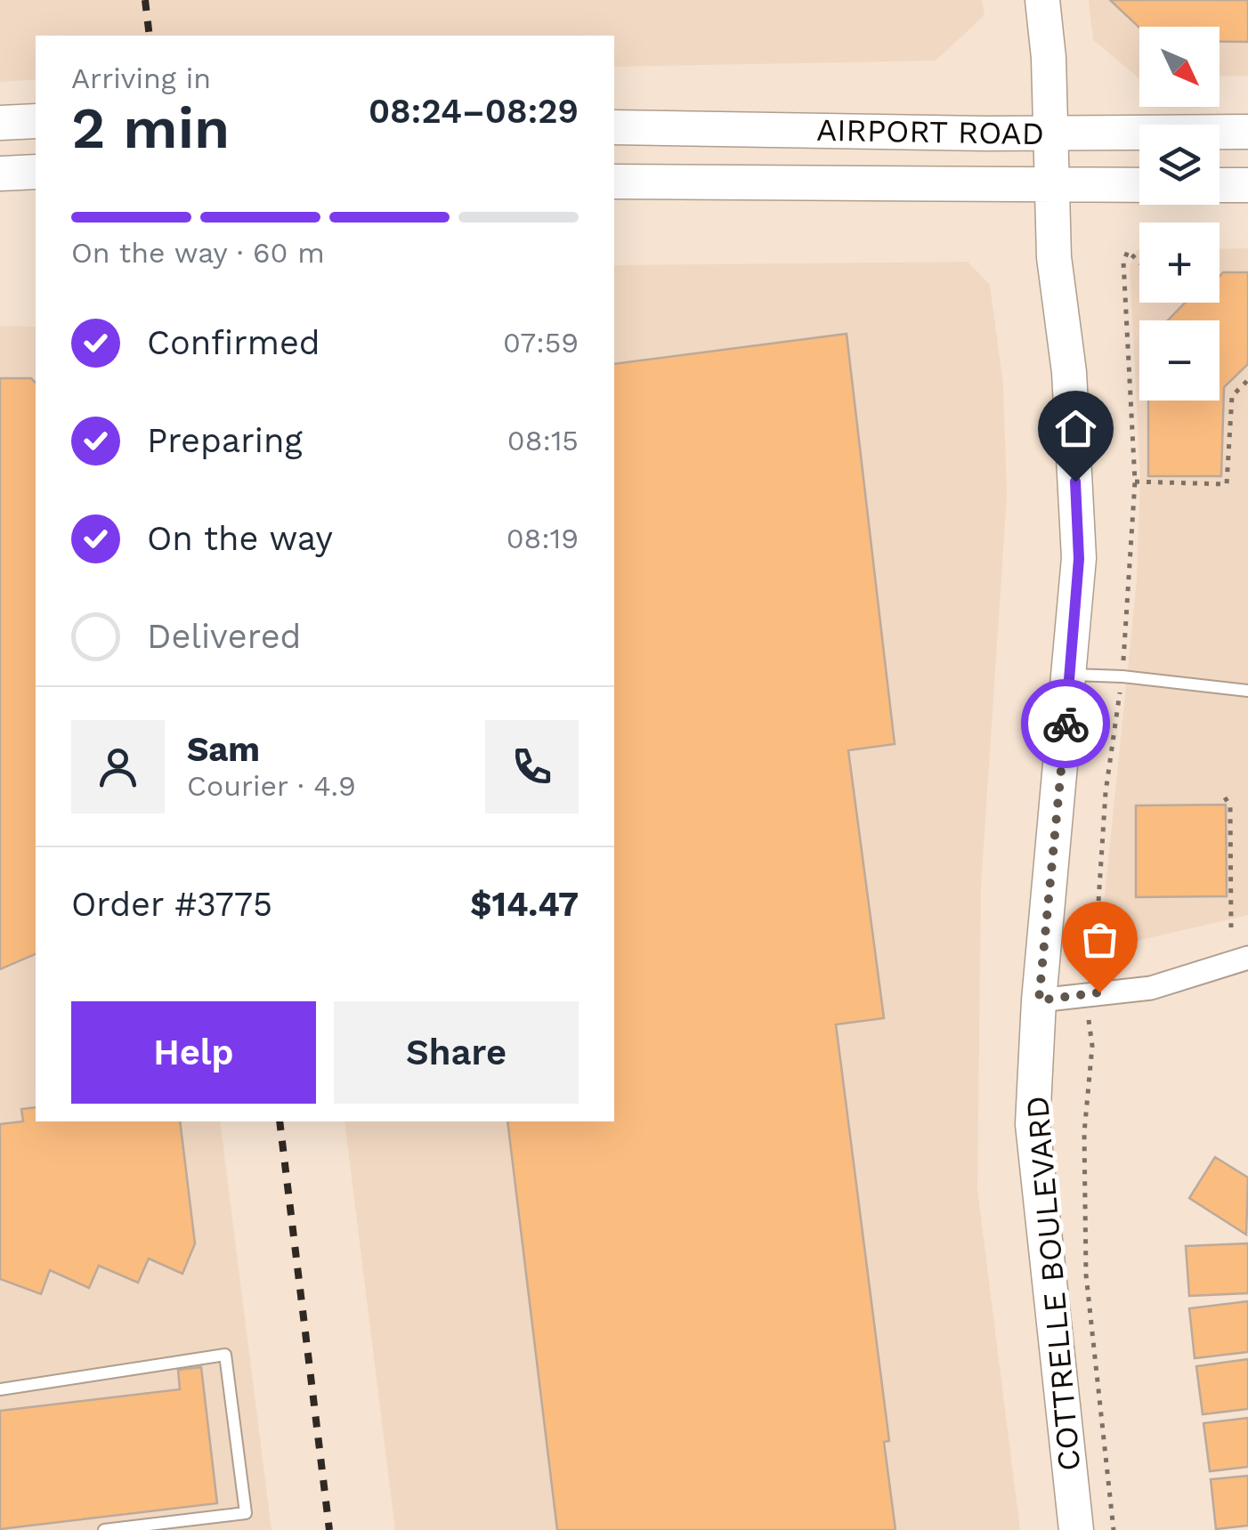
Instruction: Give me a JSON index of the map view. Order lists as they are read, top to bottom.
{
  "streets": {
    "main road": ["AIRPORT ROAD", "COTTRELLE BOULEVARD"]
  },
  "crossings": [
    ["AIRPORT ROAD", "COTTRELLE BOULEVARD"]
  ],
  "north": "bottom right",
  "page": {
    "map_buttons": ["+", "−"],
    "heading": ["2 min", "Arriving in", "08:24–08:29"],
    "panel": [
      "Sam",
      "Courier · 4.9",
      "Order #3775",
      "$14.47"
    ],
    "bar": "On the way · 60 m",
    "list": [
      ["Confirmed", "07:59"],
      ["Preparing", "08:15"],
      ["On the way", "08:19"],
      "Delivered"
    ],
    "buttons": ["Help", "Share"]
  }
}
